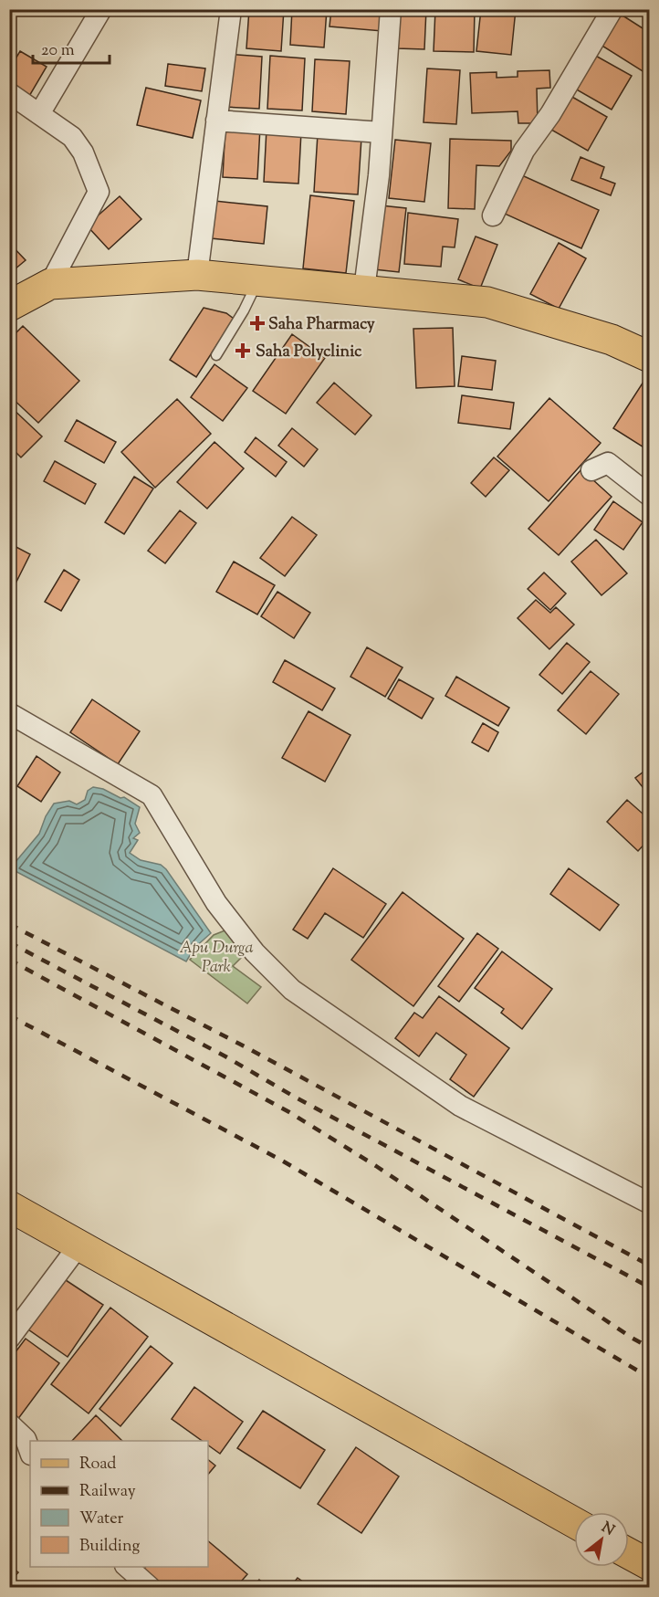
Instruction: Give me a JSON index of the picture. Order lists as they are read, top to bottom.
{
  "parks": ["Apu Durga Park"],
  "places": {
    "health": ["Saha Pharmacy", "Saha Polyclinic"]
  },
  "legend": [
    "Road",
    "Railway",
    "Water",
    "Building"
  ],
  "scale_bar": "20 m",
  "north": "top right"
}
